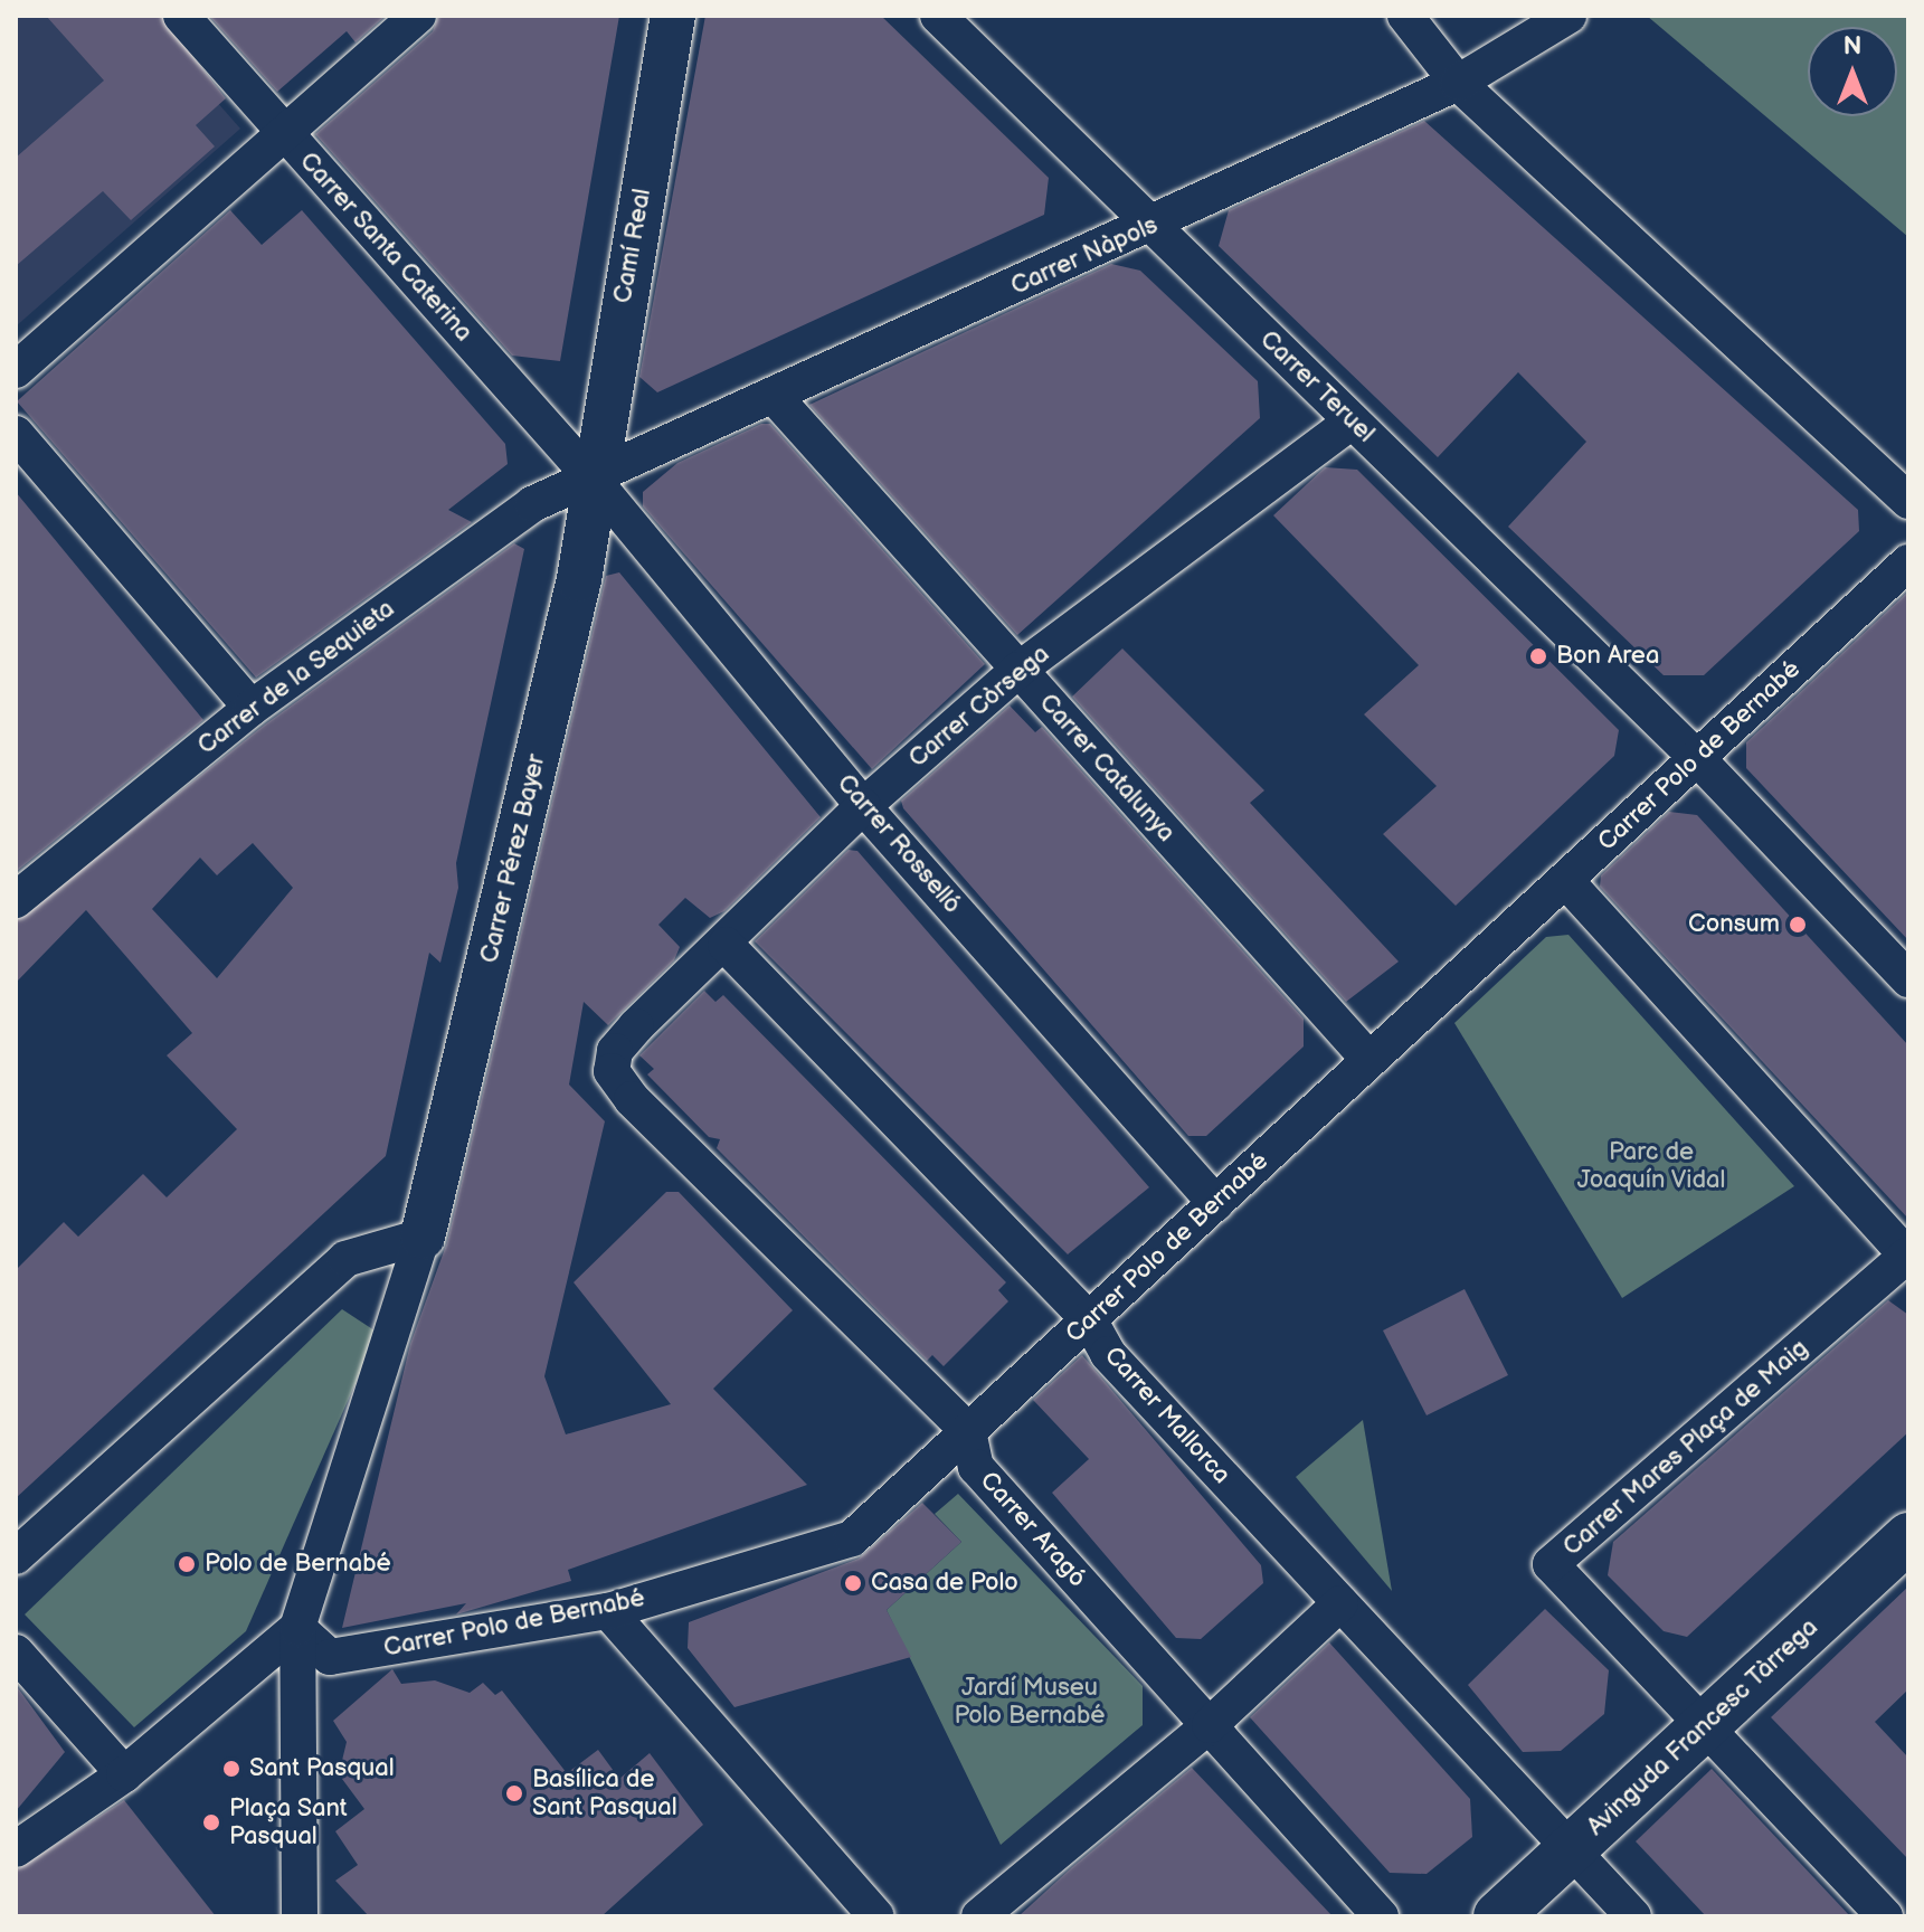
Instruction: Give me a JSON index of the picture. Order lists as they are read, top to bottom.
{
  "streets": {
    "main road": ["Avinguda Francesc Tàrrega"],
    "street": [
      "Camí Real",
      "Carrer Santa Caterina",
      "Carrer Nàpols",
      "Carrer Teruel",
      "Carrer de la Sequieta",
      "Carrer Còrsega",
      "Carrer Polo de Bernabé",
      "Carrer Catalunya",
      "Carrer Rosselló",
      "Carrer Pérez Bayer",
      "Carrer Mallorca",
      "Carrer Mares Plaça de Maig",
      "Carrer Aragó"
    ]
  },
  "crossings": [
    ["Camí Real", "Carrer Santa Caterina"],
    ["Camí Real", "Carrer Nàpols"],
    ["Camí Real", "Carrer de la Sequieta"],
    ["Camí Real", "Carrer Rosselló"],
    ["Camí Real", "Carrer Pérez Bayer"],
    ["Carrer Santa Caterina", "Carrer Nàpols"],
    ["Carrer Santa Caterina", "Carrer de la Sequieta"],
    ["Carrer Santa Caterina", "Carrer Rosselló"],
    ["Carrer Santa Caterina", "Carrer Pérez Bayer"],
    ["Carrer Nàpols", "Carrer Teruel"],
    ["Carrer Nàpols", "Carrer de la Sequieta"],
    ["Carrer Nàpols", "Carrer Catalunya"],
    ["Carrer Nàpols", "Carrer Rosselló"],
    ["Carrer Nàpols", "Carrer Pérez Bayer"],
    ["Carrer Teruel", "Carrer Còrsega"],
    ["Carrer Teruel", "Carrer Polo de Bernabé"],
    ["Carrer de la Sequieta", "Carrer Rosselló"],
    ["Carrer de la Sequieta", "Carrer Pérez Bayer"],
    ["Carrer Còrsega", "Carrer Catalunya"],
    ["Carrer Còrsega", "Carrer Rosselló"],
    ["Carrer Còrsega", "Carrer Mallorca"],
    ["Carrer Còrsega", "Carrer Aragó"],
    ["Carrer Polo de Bernabé", "Carrer Catalunya"],
    ["Carrer Polo de Bernabé", "Carrer Rosselló"],
    ["Carrer Polo de Bernabé", "Carrer Mallorca"],
    ["Carrer Polo de Bernabé", "Carrer Aragó"],
    ["Carrer Rosselló", "Carrer Pérez Bayer"],
    ["Carrer Mallorca", "Avinguda Francesc Tàrrega"],
    ["Carrer Mares Plaça de Maig", "Avinguda Francesc Tàrrega"]
  ],
  "parks": ["Parc de Joaquín Vidal", "Jardí Museu Polo Bernabé"],
  "places": [
    "Bon Area",
    "Consum",
    "Polo de Bernabé",
    "Casa de Polo",
    "Sant Pasqual",
    "Basílica de Sant Pasqual",
    "Plaça Sant Pasqual"
  ],
  "north": "top"
}
